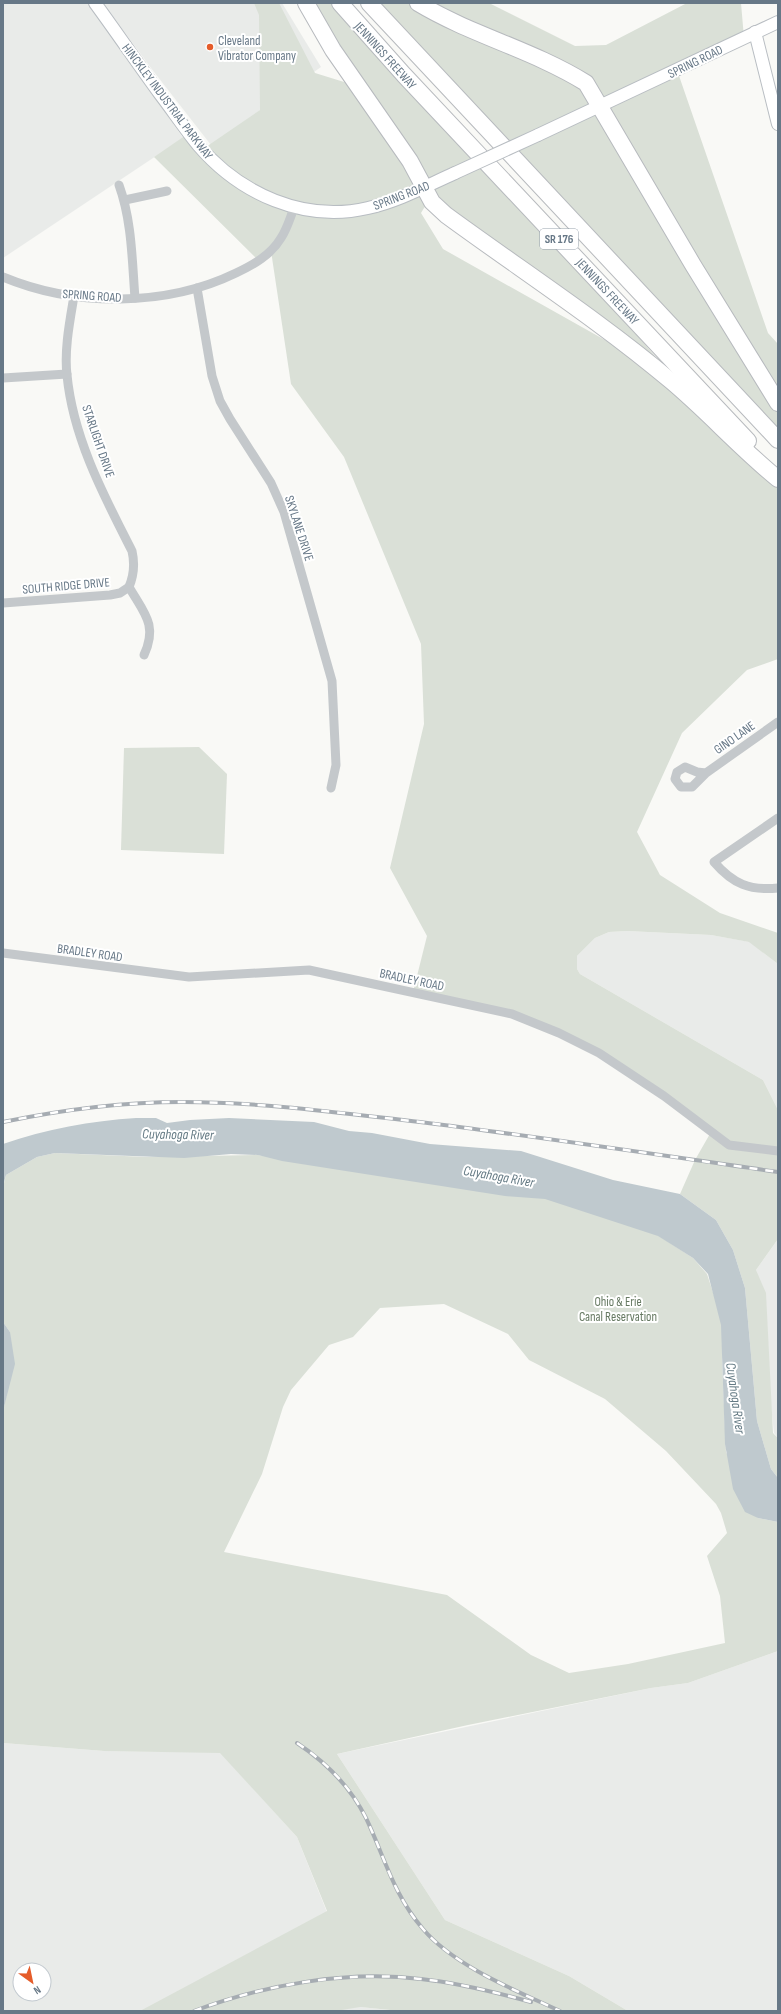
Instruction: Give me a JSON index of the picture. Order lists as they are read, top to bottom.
{
  "streets": {
    "highway": ["JENNINGS FREEWAY", "SR 176"],
    "street": [
      "SPRING ROAD",
      "HINCKLEY INDUSTRIAL PARKWAY",
      "STARLIGHT DRIVE",
      "SKYLANE DRIVE",
      "SOUTH RIDGE DRIVE",
      "GINO LANE",
      "BRADLEY ROAD"
    ]
  },
  "crossings": [
    ["SPRING ROAD", "HINCKLEY INDUSTRIAL PARKWAY"],
    ["SPRING ROAD", "STARLIGHT DRIVE"],
    ["SPRING ROAD", "SKYLANE DRIVE"],
    ["STARLIGHT DRIVE", "SOUTH RIDGE DRIVE"]
  ],
  "water": ["Cuyahoga River"],
  "parks": ["Ohio & Erie Canal Reservation"],
  "places": ["Cleveland Vibrator Company"],
  "north": "bottom right"
}
